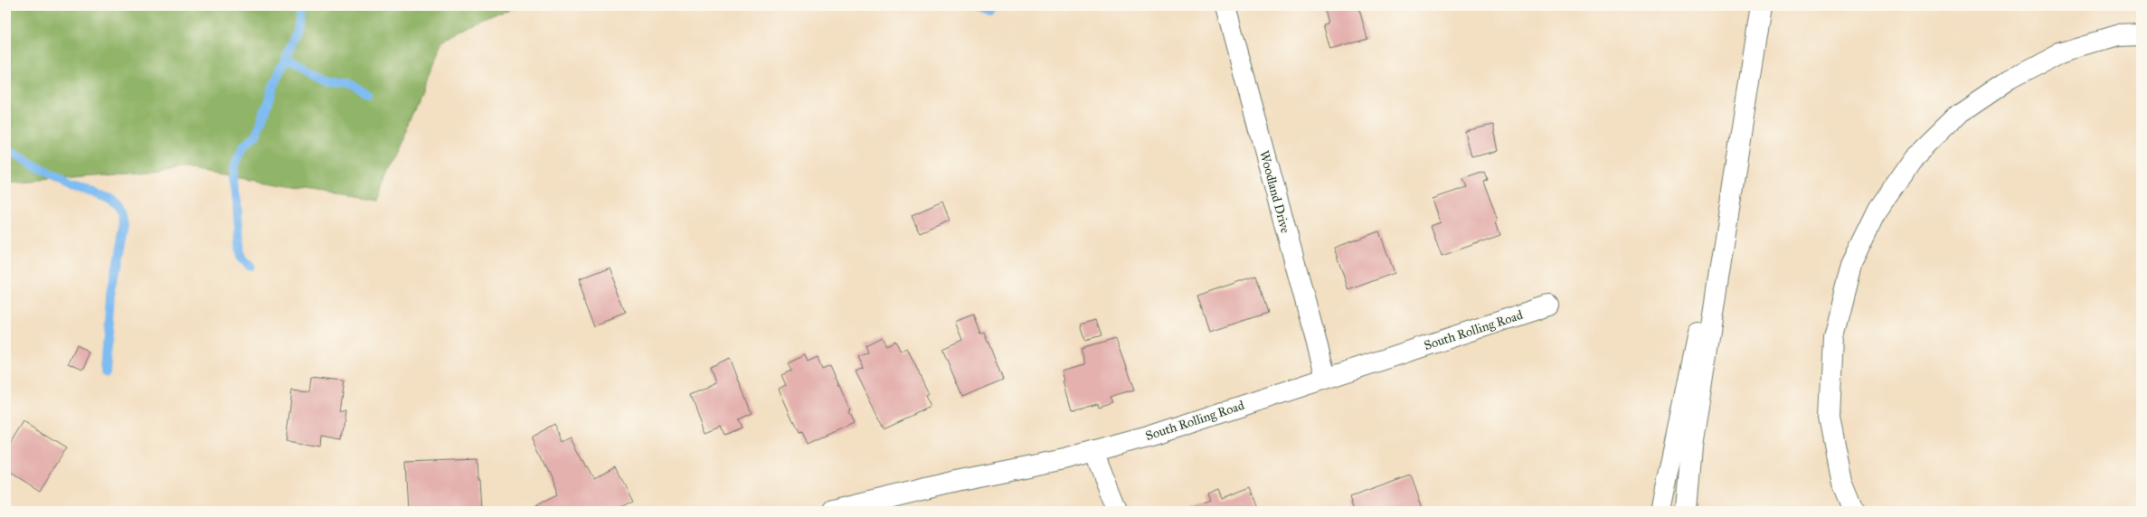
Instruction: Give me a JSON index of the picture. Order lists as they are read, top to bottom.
{
  "streets": {
    "main road": ["Woodland Drive", "South Rolling Road"]
  },
  "crossings": [
    ["Woodland Drive", "South Rolling Road"]
  ]
}
